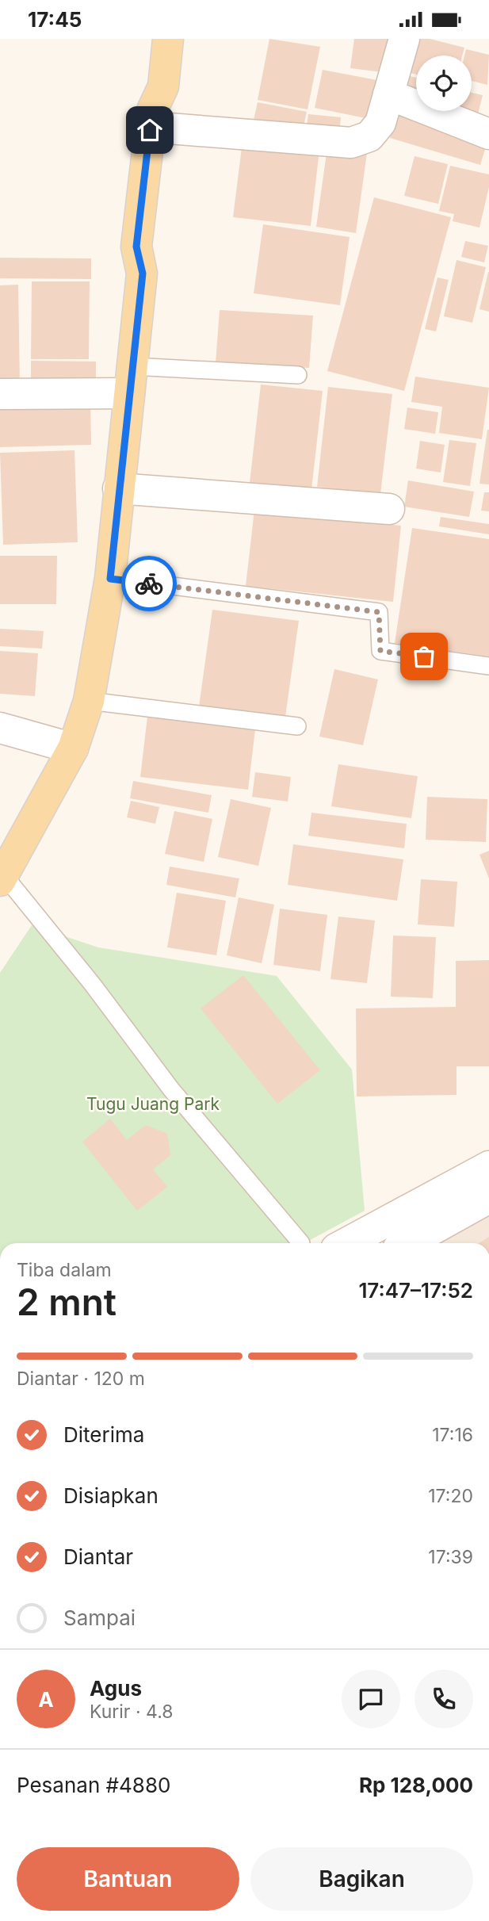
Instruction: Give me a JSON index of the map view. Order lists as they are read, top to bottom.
{
  "parks": ["Tugu Juang Park"],
  "page": {
    "status": "17:45",
    "heading": ["2 mnt", "Tiba dalam", "17:47–17:52"],
    "panel": [
      "Agus",
      "Kurir · 4.8",
      "Pesanan #4880",
      "Rp 128,000"
    ],
    "bar": "Diantar · 120 m",
    "list": [
      ["Diterima", "17:16"],
      ["Disiapkan", "17:20"],
      ["Diantar", "17:39"],
      "Sampai"
    ],
    "round": "A",
    "buttons": ["Bantuan", "Bagikan"]
  }
}
